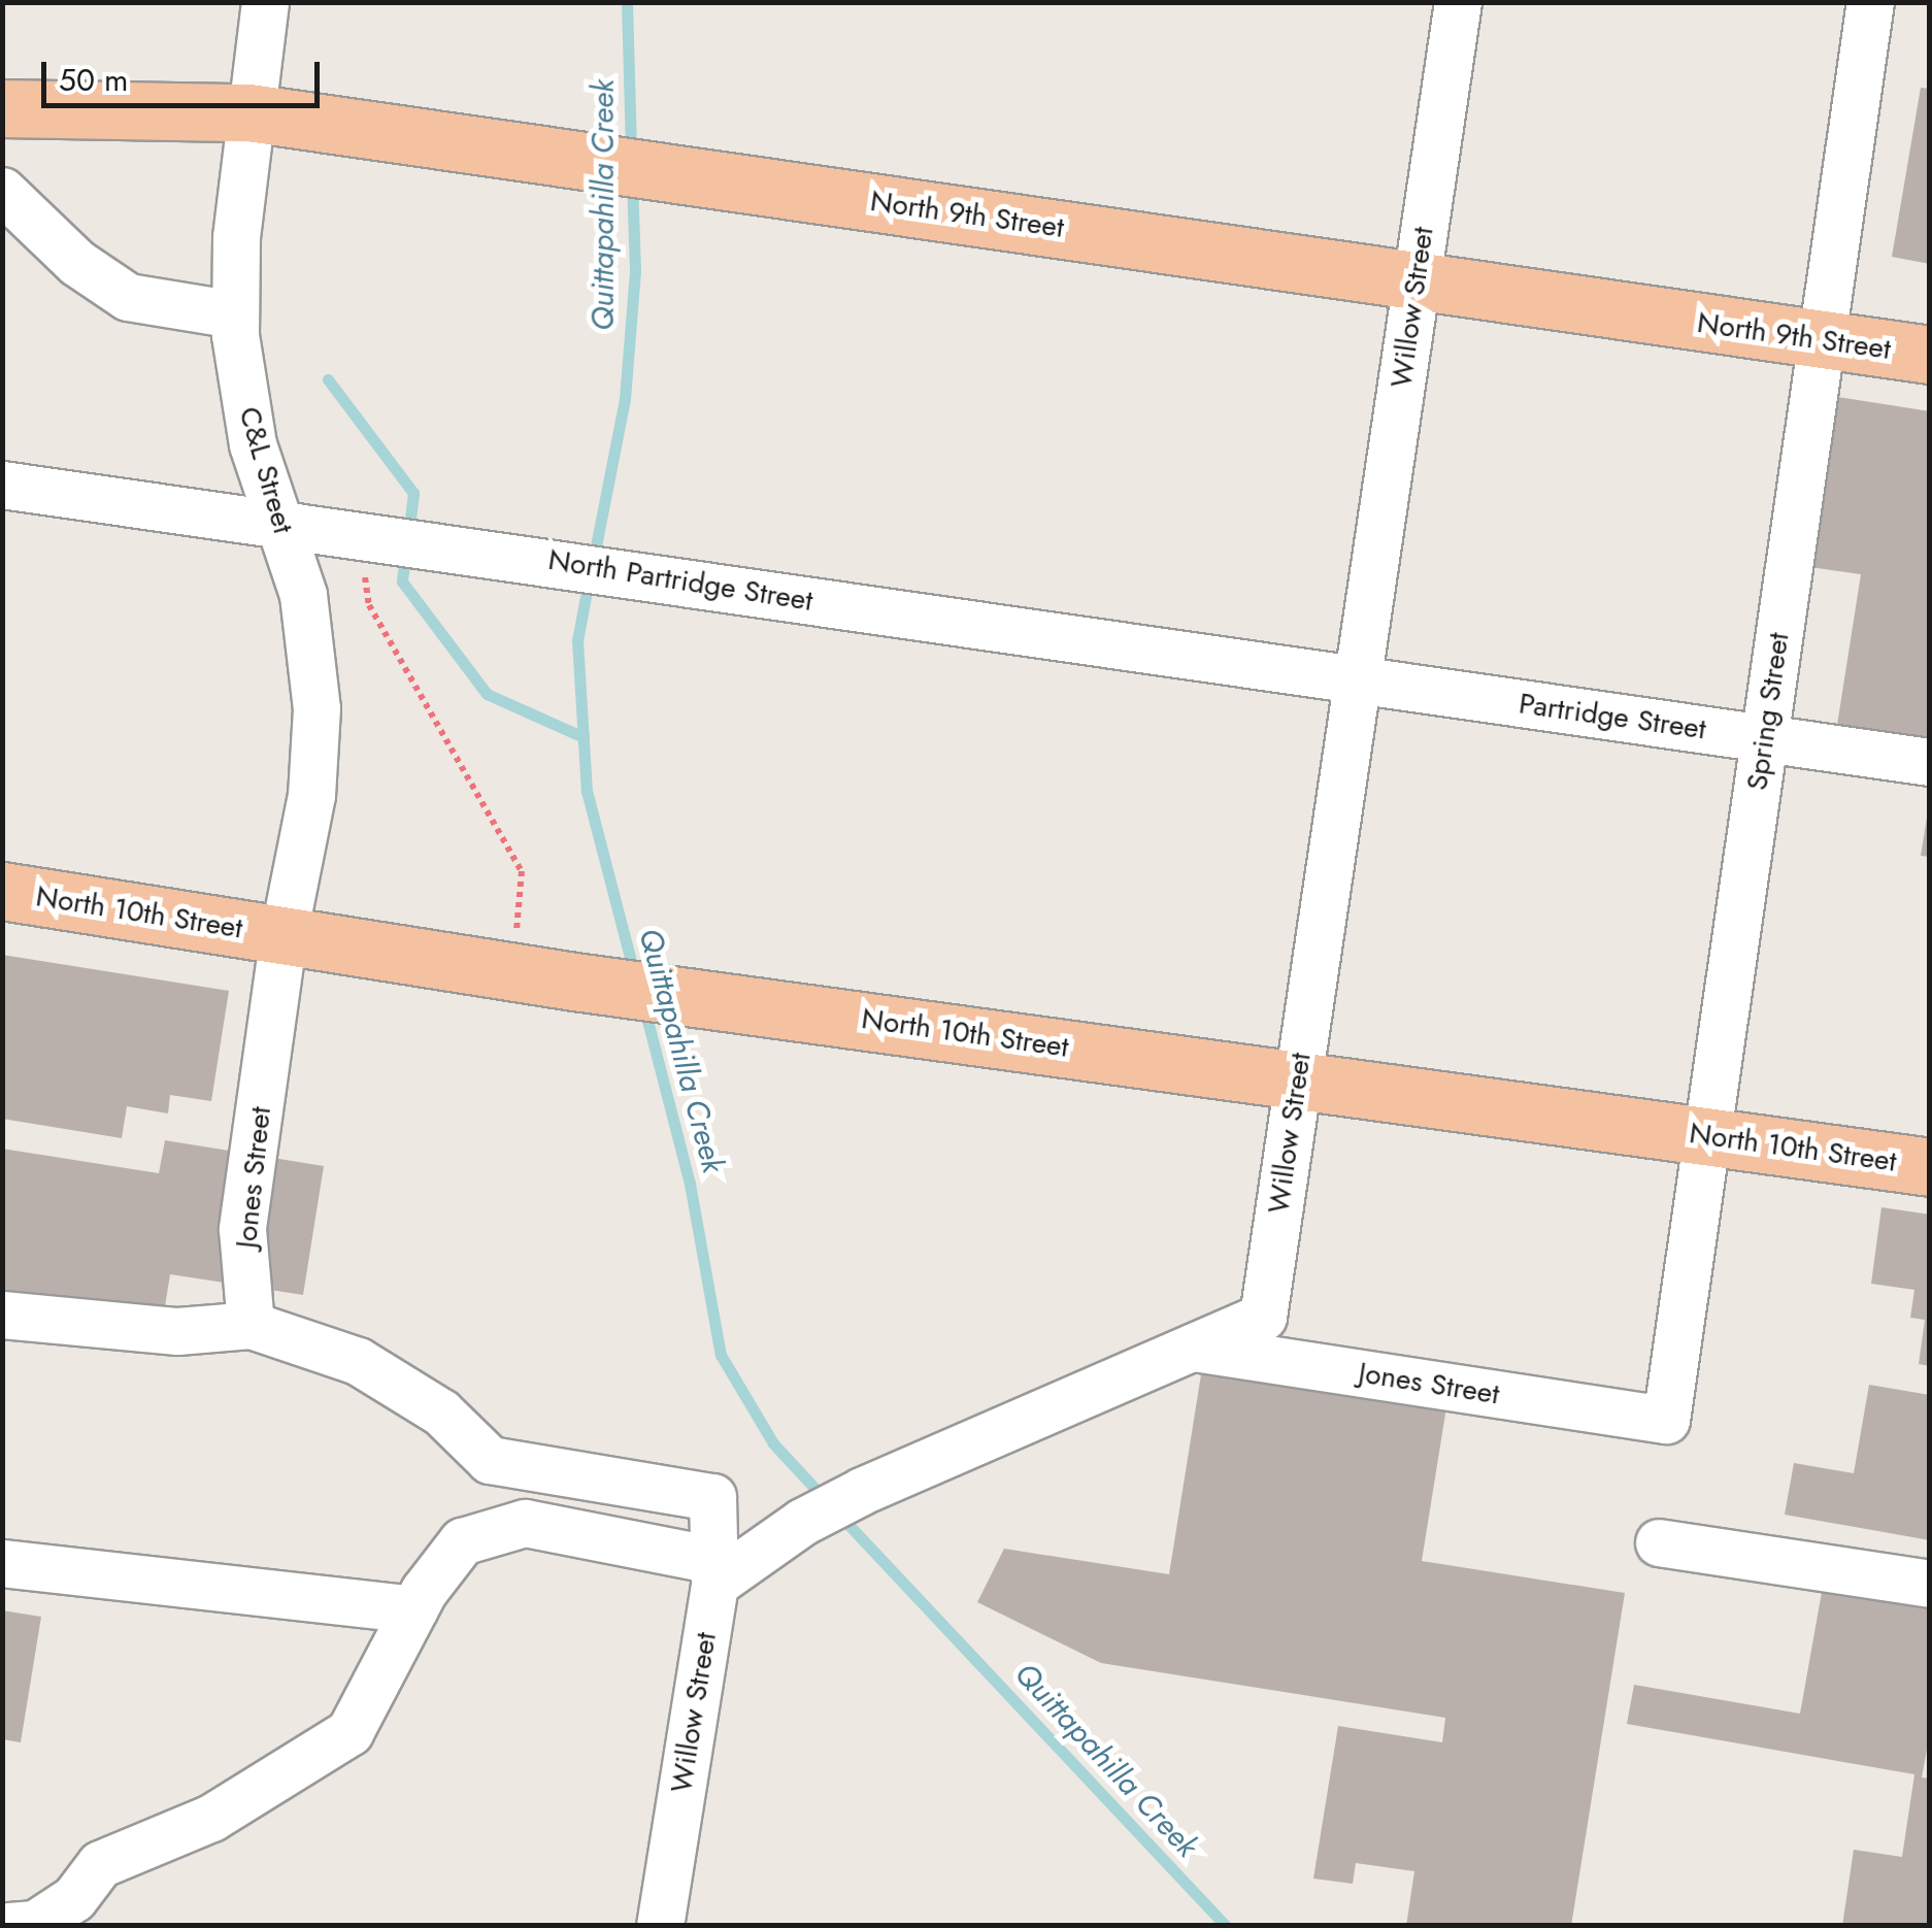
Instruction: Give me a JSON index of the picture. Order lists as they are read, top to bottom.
{
  "streets": {
    "main road": ["North 9th Street", "North 10th Street"],
    "street": [
      "Willow Street",
      "C&L Street",
      "North Partridge Street",
      "Spring Street",
      "Partridge Street",
      "Jones Street"
    ]
  },
  "crossings": [
    ["North 9th Street", "Willow Street"],
    ["North 9th Street", "C&L Street"],
    ["North 9th Street", "Spring Street"],
    ["Willow Street", "North Partridge Street"],
    ["Willow Street", "Partridge Street"],
    ["Willow Street", "North 10th Street"],
    ["Willow Street", "Jones Street"],
    ["C&L Street", "North Partridge Street"],
    ["C&L Street", "North 10th Street"],
    ["C&L Street", "Jones Street"],
    ["North Partridge Street", "Partridge Street"],
    ["Spring Street", "Partridge Street"],
    ["Spring Street", "North 10th Street"],
    ["Spring Street", "Jones Street"],
    ["North 10th Street", "Jones Street"]
  ],
  "water": ["Quittapahilla Creek"],
  "scale_bar": "50 m"
}
